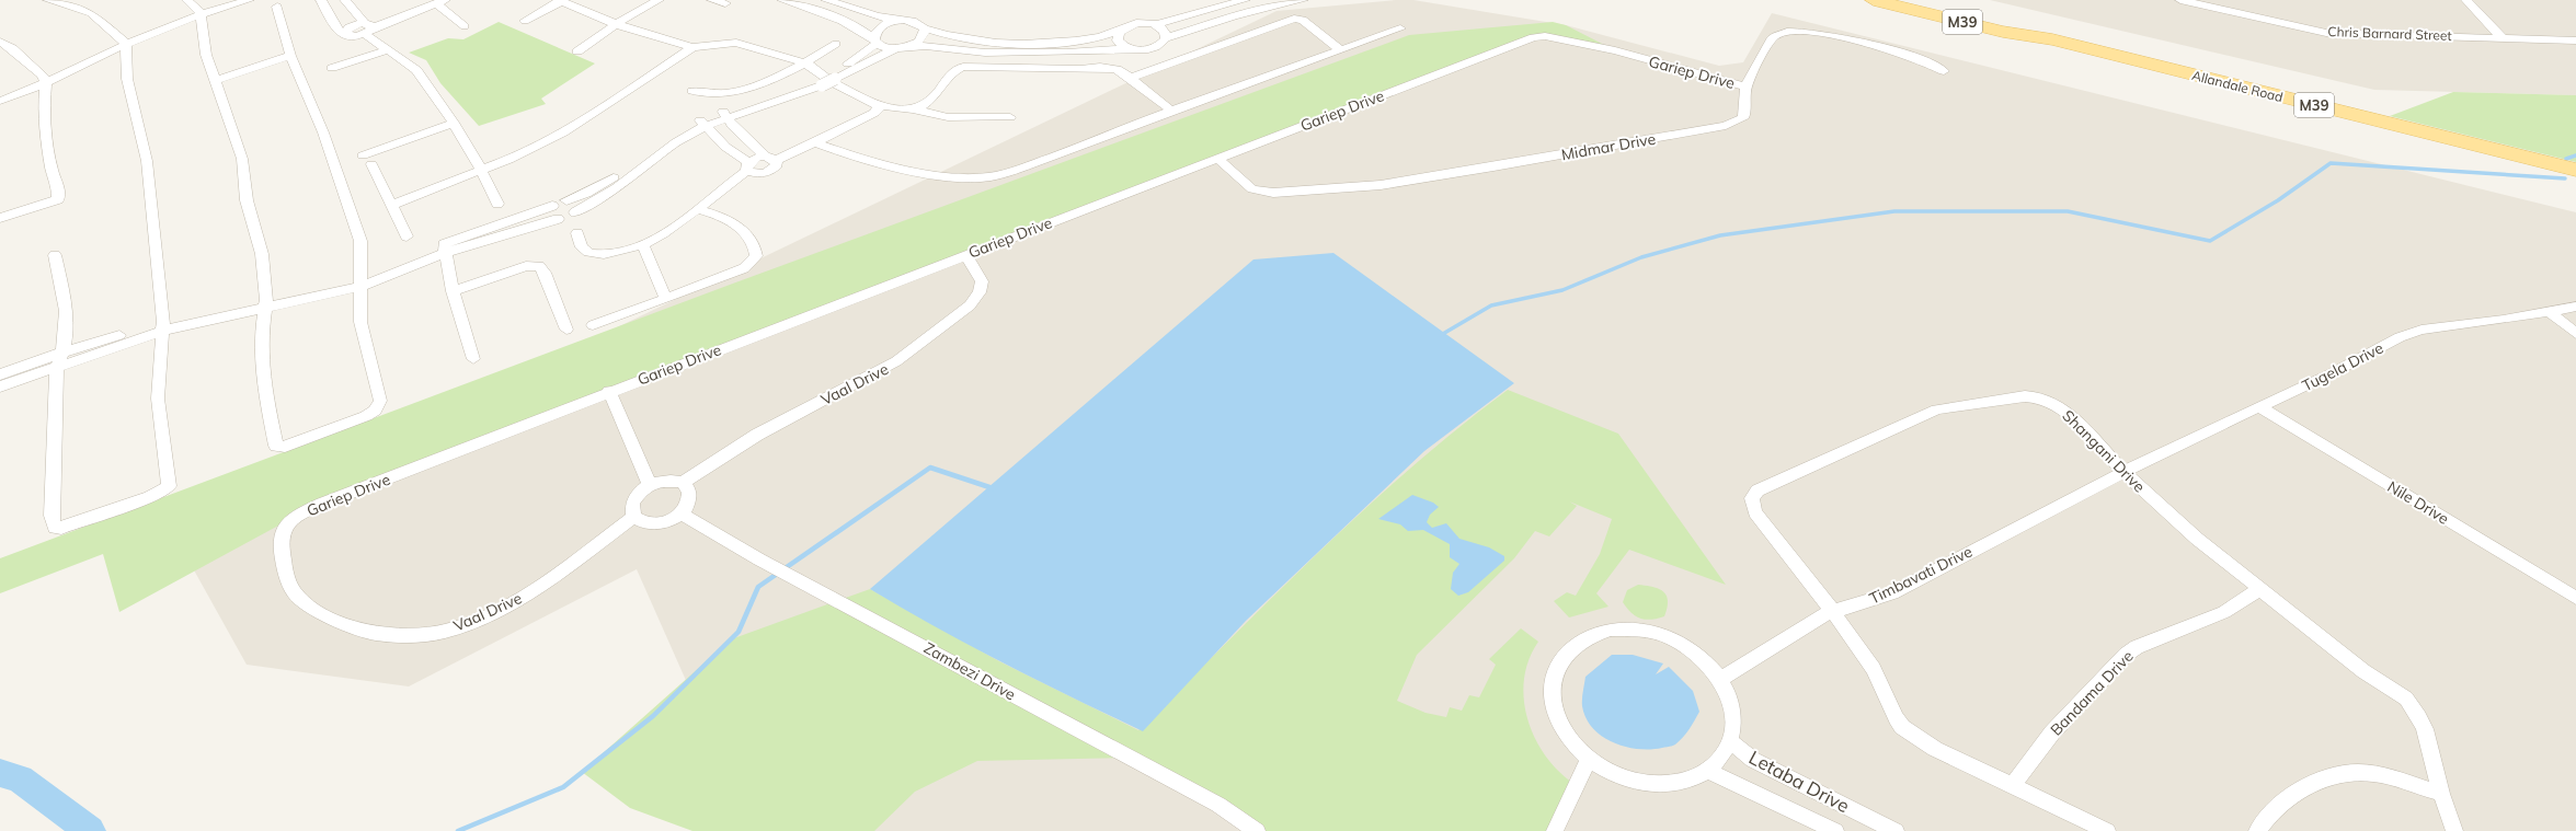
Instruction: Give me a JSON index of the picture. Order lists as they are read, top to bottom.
{
  "streets": {
    "main road": ["M39", "Allandale Road"],
    "street": [
      "Chris Barnard Street",
      "Gariep Drive",
      "Midmar Drive",
      "Tugela Drive",
      "Vaal Drive",
      "Shangani Drive",
      "Nile Drive",
      "Timbavati Drive",
      "Zambezi Drive",
      "Bandama Drive",
      "Letaba Drive"
    ]
  },
  "crossings": [
    ["Gariep Drive", "Midmar Drive"],
    ["Gariep Drive", "Vaal Drive"],
    ["Tugela Drive", "Shangani Drive"],
    ["Tugela Drive", "Nile Drive"],
    ["Tugela Drive", "Timbavati Drive"],
    ["Vaal Drive", "Zambezi Drive"],
    ["Shangani Drive", "Timbavati Drive"],
    ["Shangani Drive", "Bandama Drive"]
  ]
}
